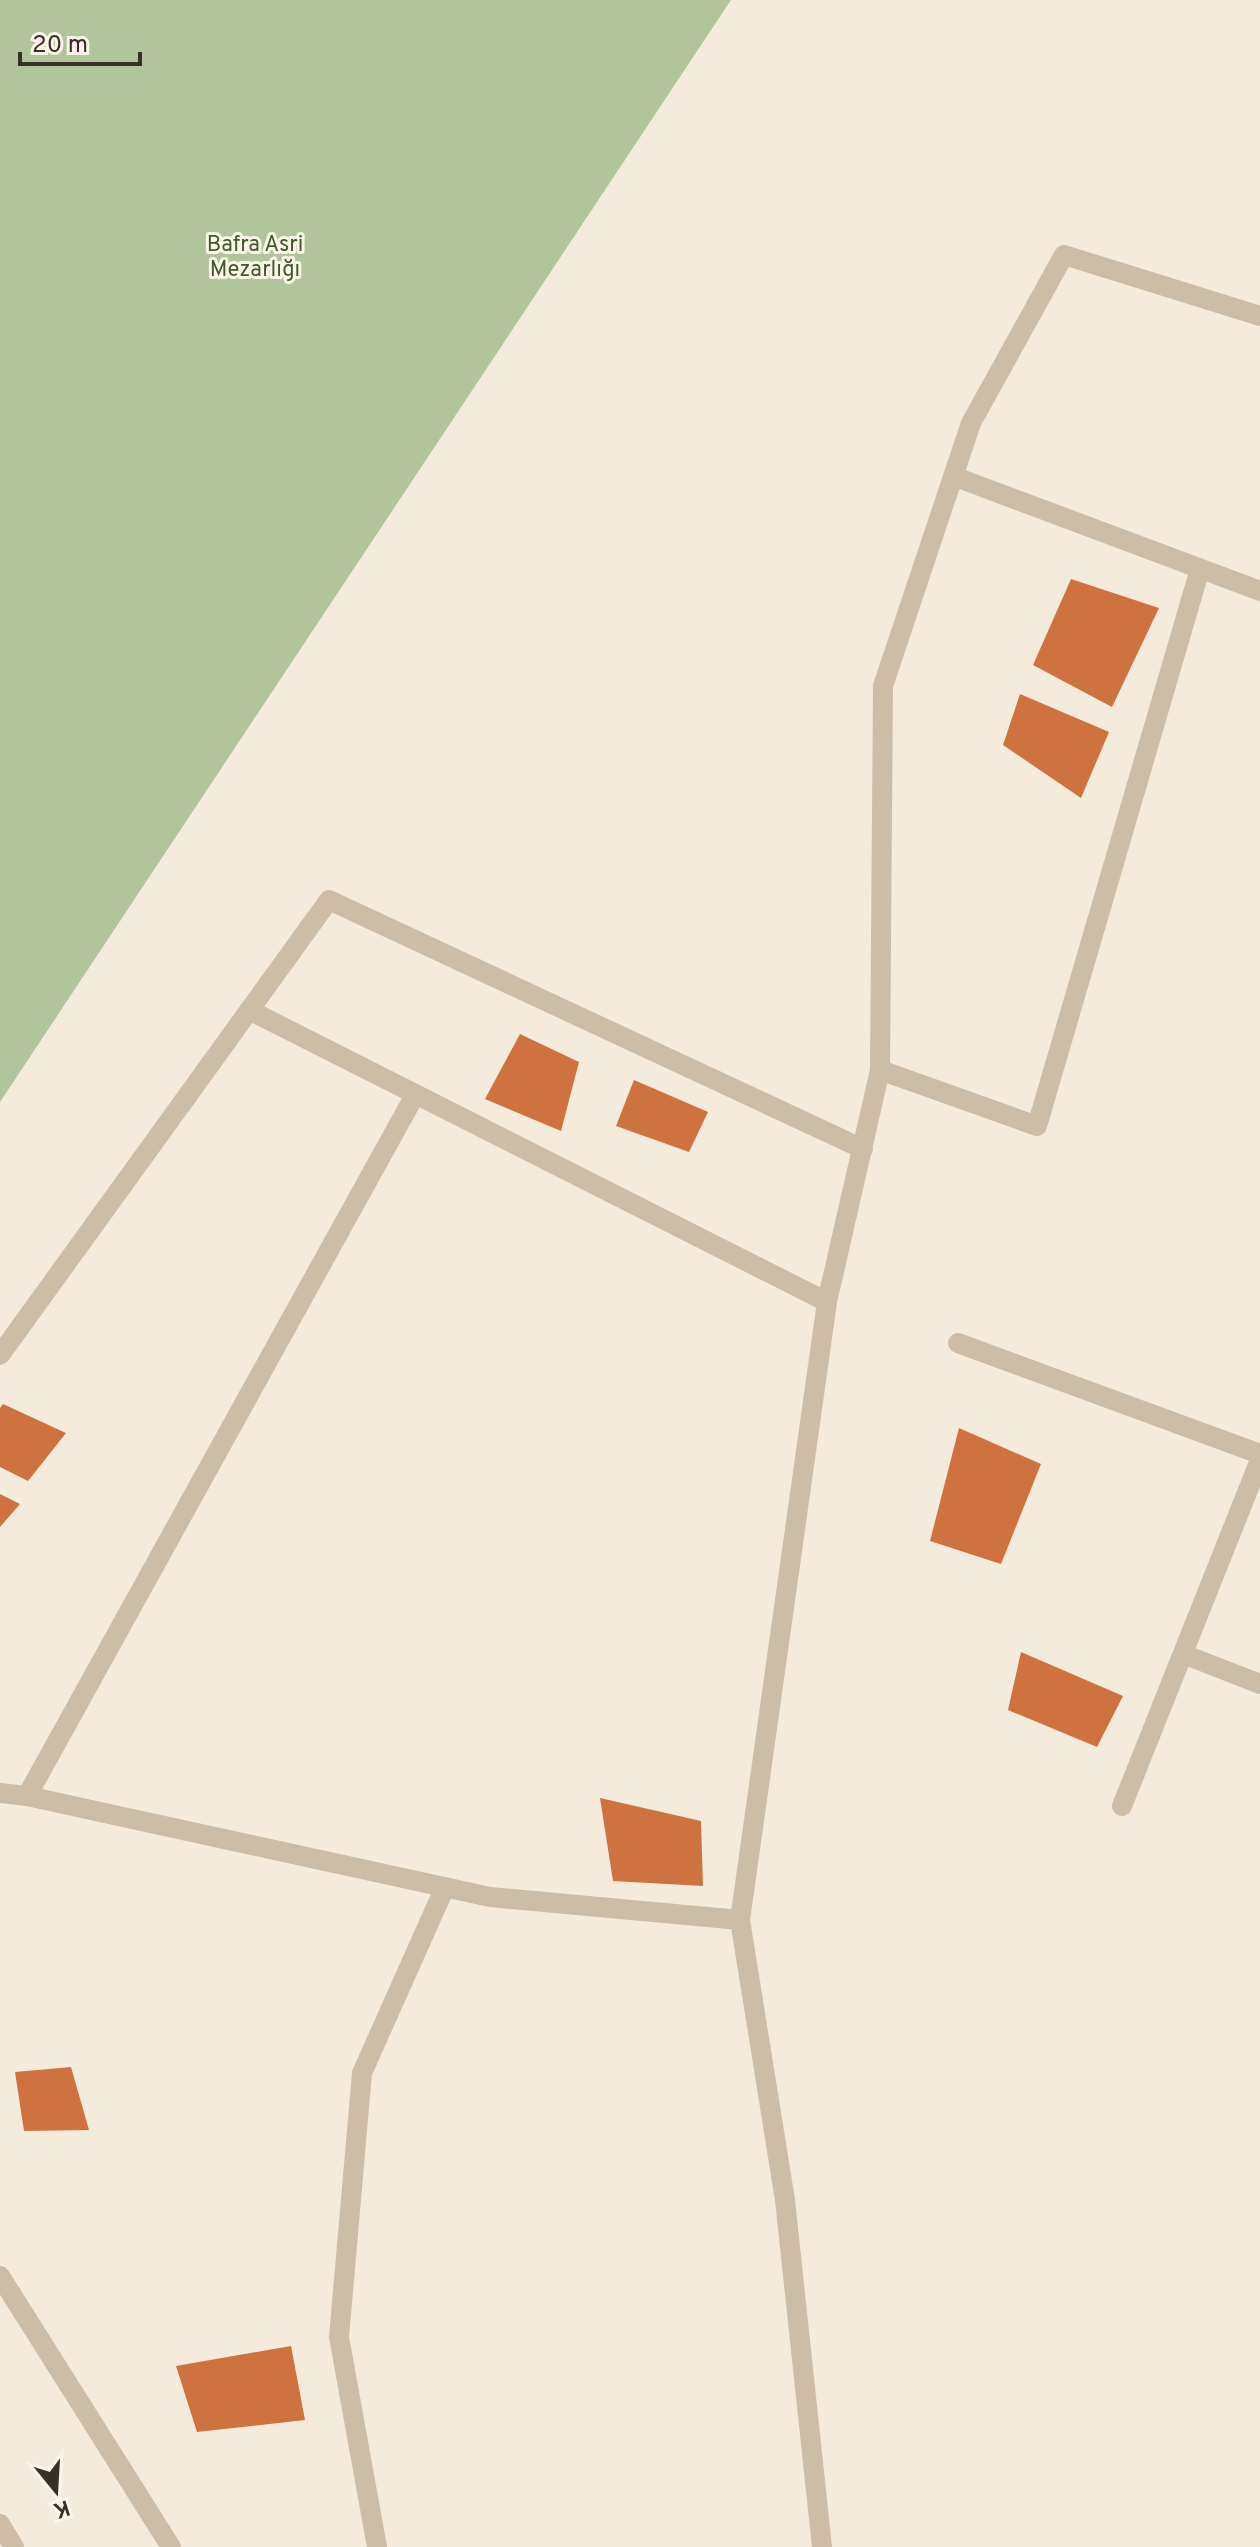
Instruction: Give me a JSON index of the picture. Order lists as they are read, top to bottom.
{
  "parks": ["Bafra Asri Mezarlığı"],
  "scale_bar": "20 m",
  "north": "bottom"
}
